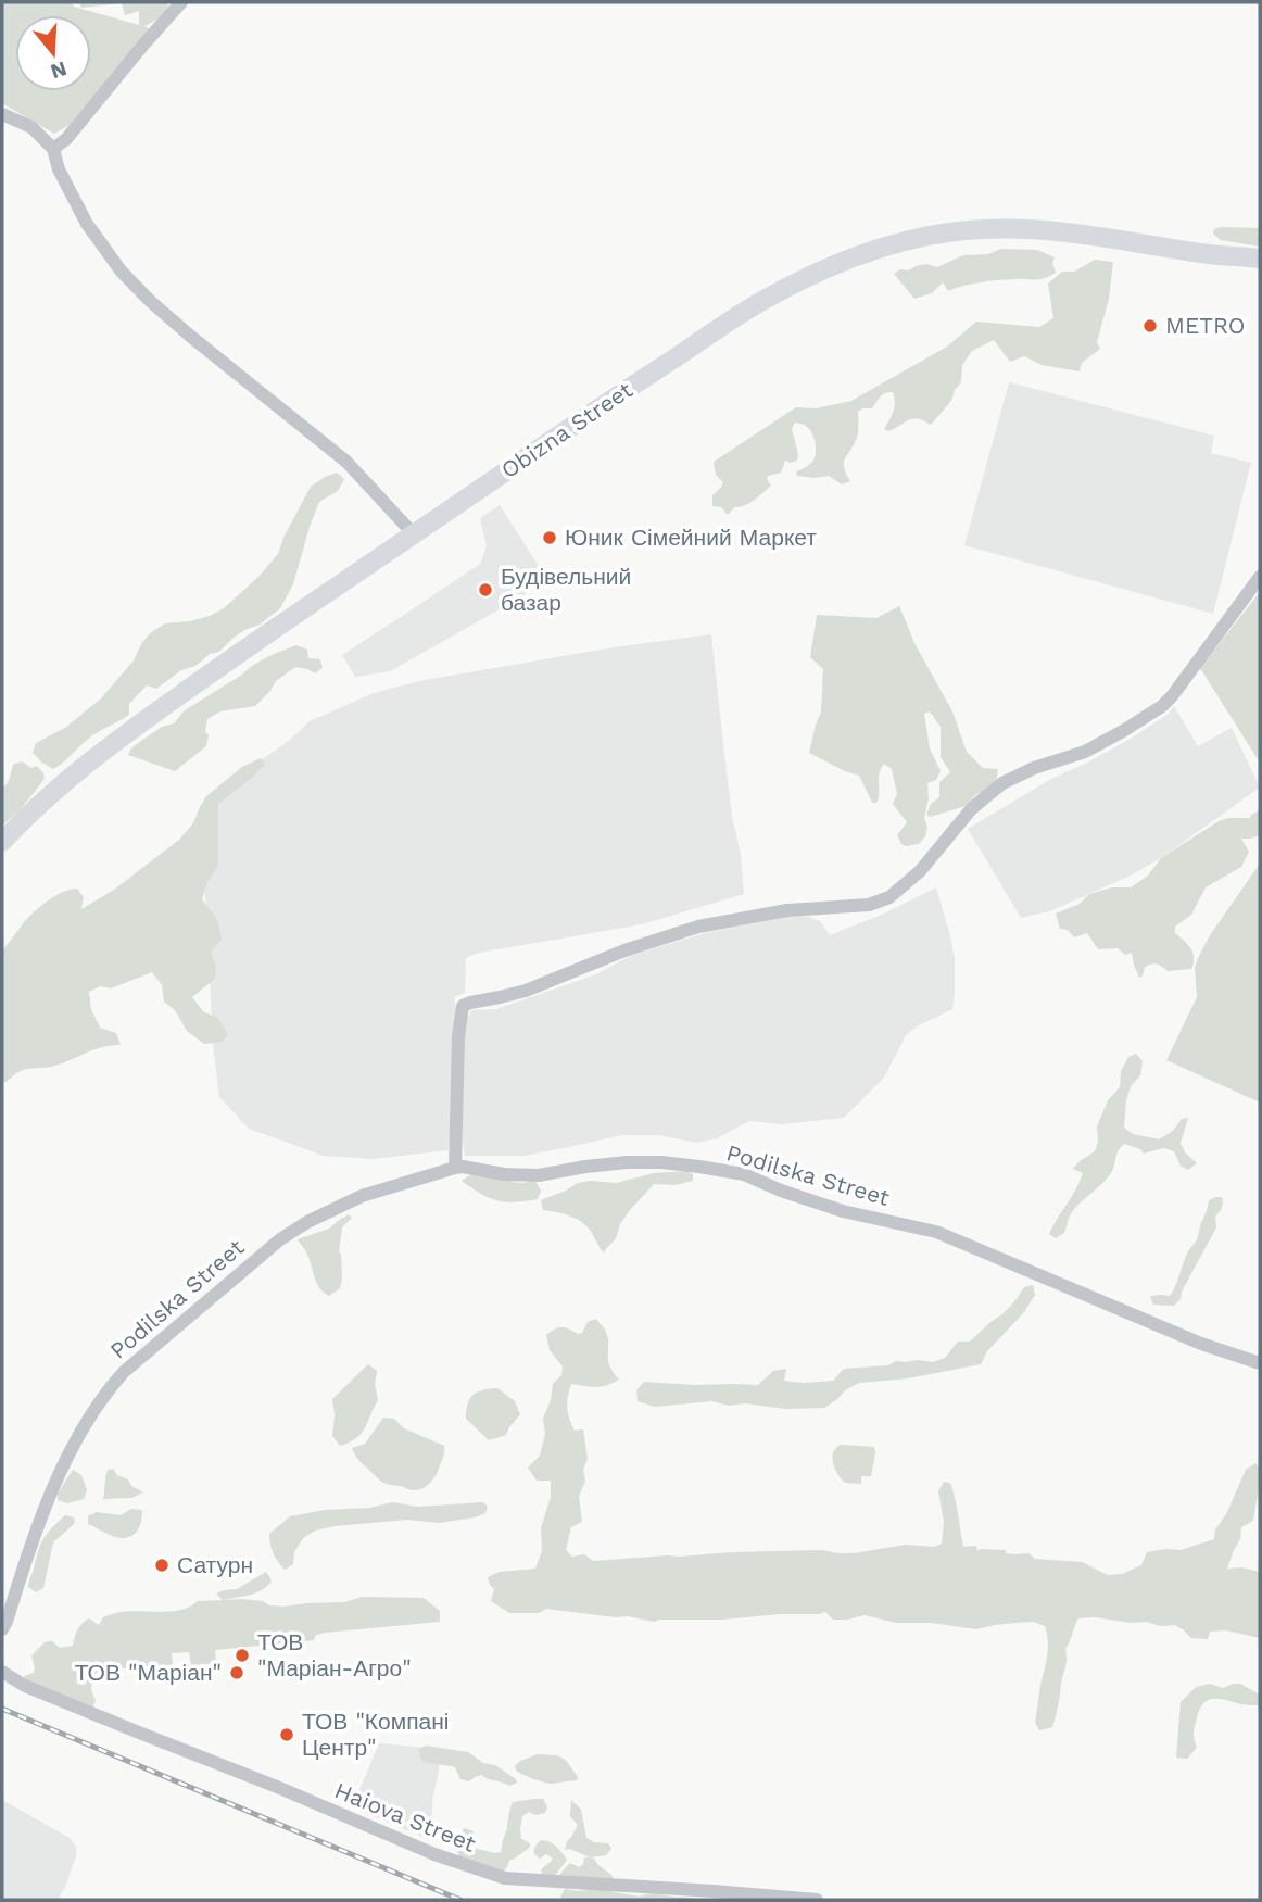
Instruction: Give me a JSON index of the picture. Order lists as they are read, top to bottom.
{
  "streets": {
    "highway": ["Obizna Street"],
    "street": ["Podilska Street", "Haiova Street"]
  },
  "places": [
    "METRO",
    "Юник Сімейний Маркет",
    "Будівельний базар",
    "Сатурн",
    "ТОВ \"Маріан-Агро\"",
    "ТОВ \"Маріан\"",
    "ТОВ \"Компані Центр\""
  ],
  "north": "bottom"
}
